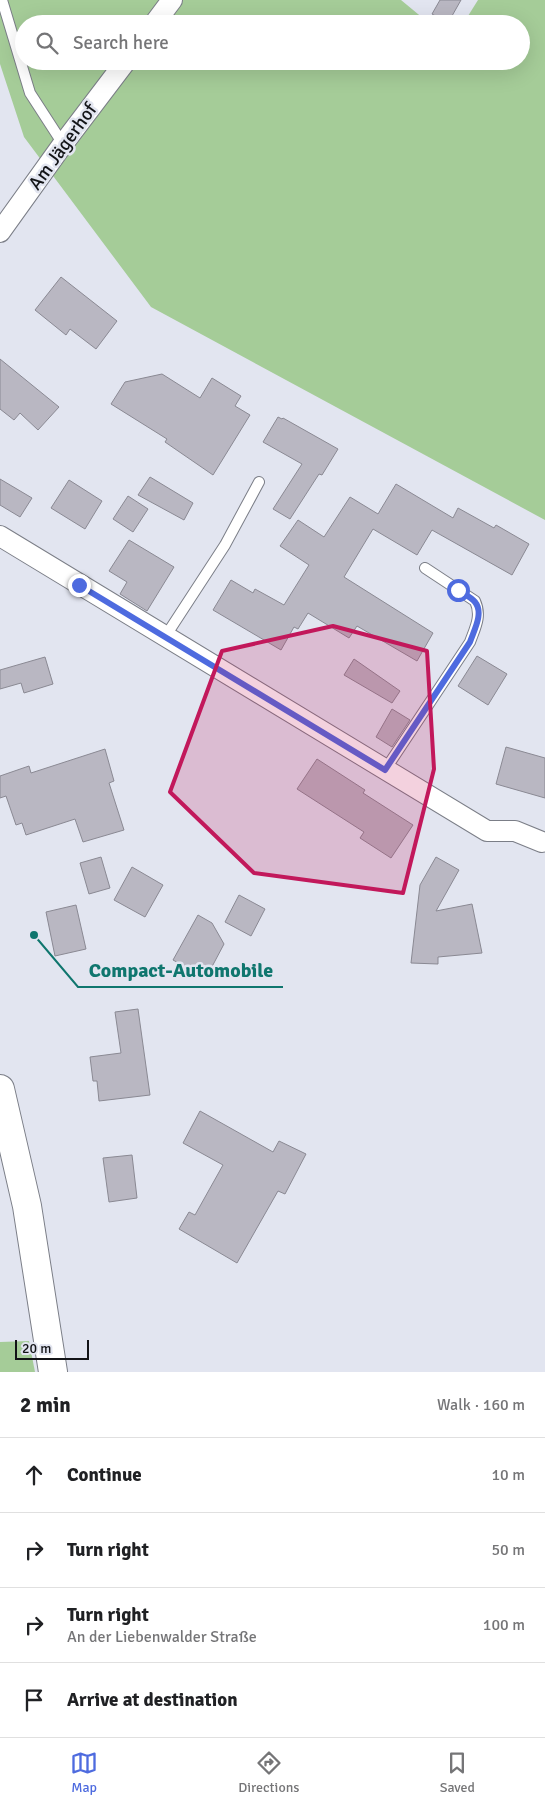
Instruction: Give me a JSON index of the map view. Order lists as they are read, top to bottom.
{
  "streets": {
    "street": ["Am Jägerhof"]
  },
  "places": ["Compact-Automobile"],
  "scale_bar": "20 m",
  "page": {
    "search": "Search here",
    "scale": "20 m",
    "heading": ["2 min", "Walk · 160 m"],
    "list": [
      ["Continue", "10 m"],
      ["Turn right", "50 m"],
      ["Turn right", "An der Liebenwalder Straße", "100 m"],
      "Arrive at destination"
    ],
    "nav": ["Map", "Directions", "Saved"]
  }
}
